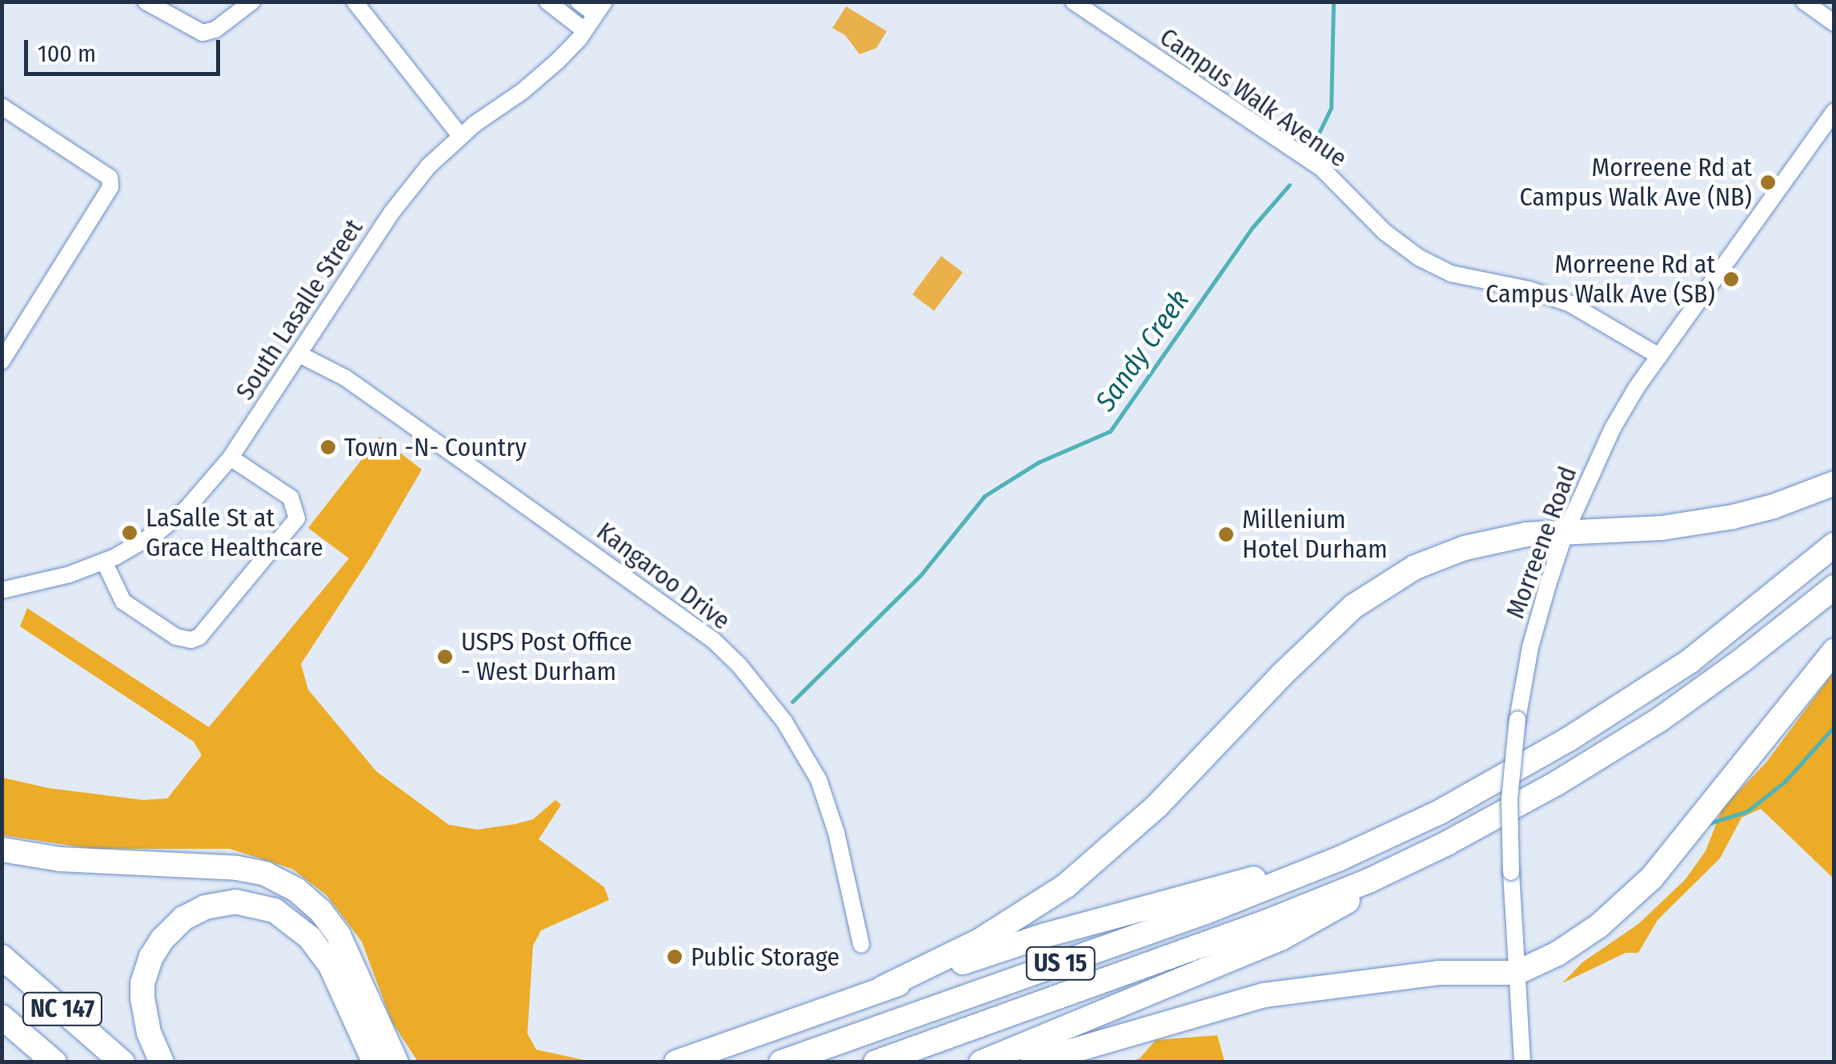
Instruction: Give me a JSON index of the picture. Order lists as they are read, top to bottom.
{
  "streets": {
    "highway": ["US 15", "NC 147"],
    "street": [
      "Campus Walk Avenue",
      "South Lasalle Street",
      "Morreene Road",
      "Kangaroo Drive"
    ]
  },
  "crossings": [
    ["Campus Walk Avenue", "Morreene Road"],
    ["South Lasalle Street", "Kangaroo Drive"]
  ],
  "water": ["Sandy Creek"],
  "places": [
    "Morreene Rd at Campus Walk Ave (NB)",
    "Morreene Rd at Campus Walk Ave (SB)",
    "Town -N- Country",
    "LaSalle St at Grace Healthcare",
    "Millenium Hotel Durham",
    "USPS Post Office - West Durham",
    "Public Storage"
  ],
  "scale_bar": "100 m"
}
